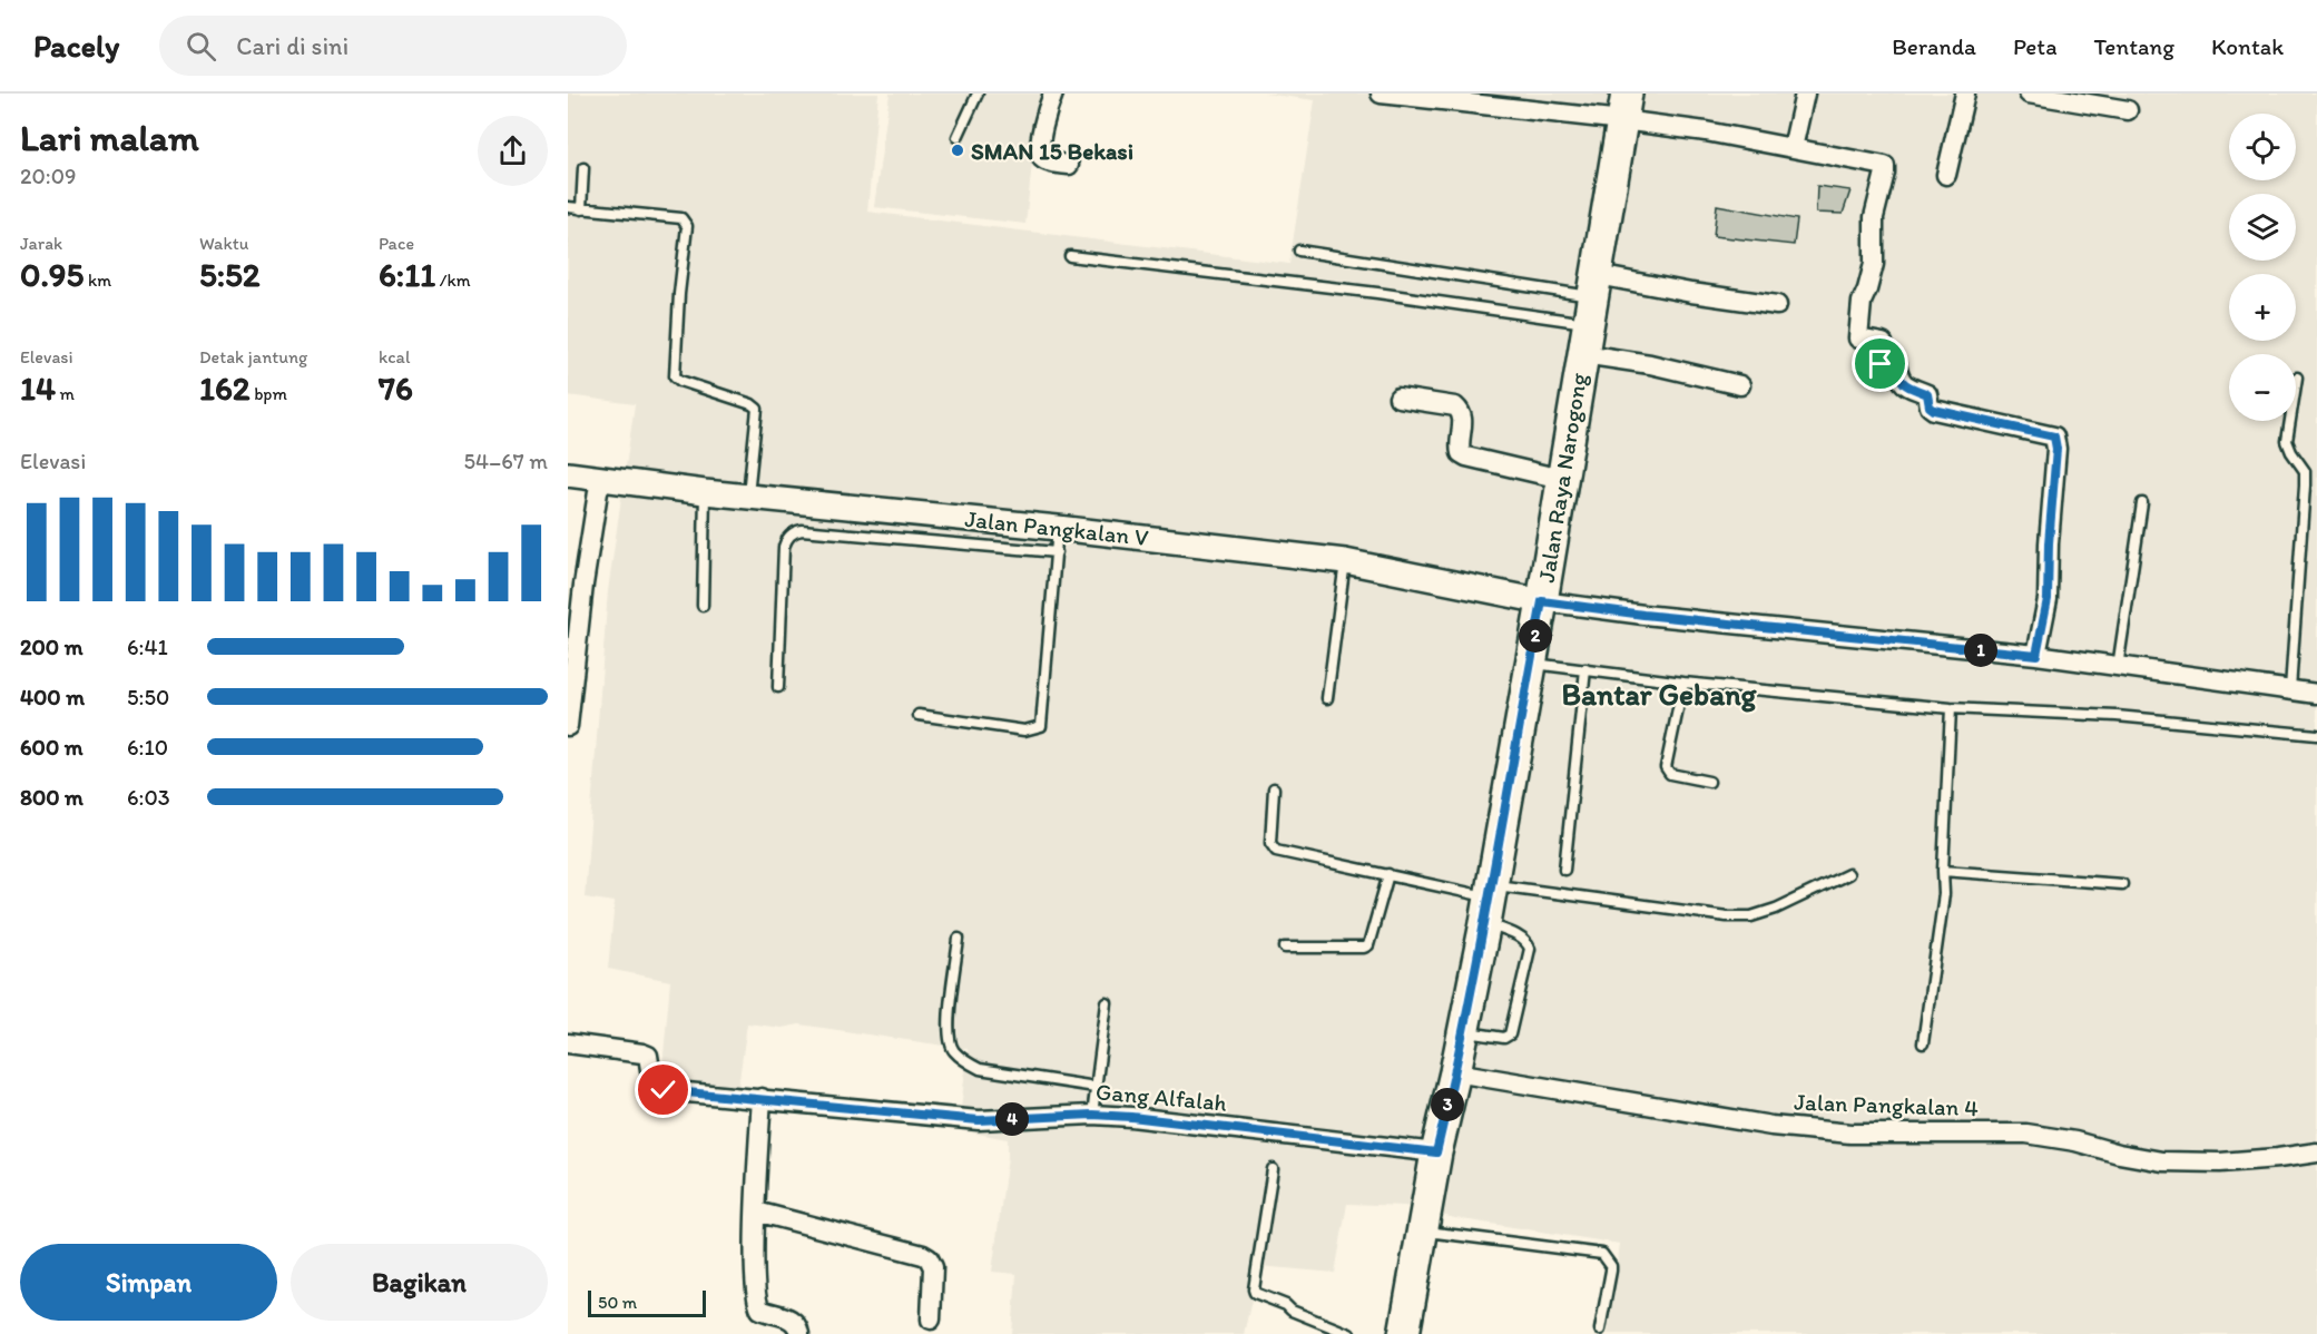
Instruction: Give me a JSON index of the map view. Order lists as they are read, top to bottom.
{
  "streets": {
    "main road": ["Jalan Raya Narogong"],
    "street": ["Jalan Pangkalan V", "Gang Alfalah", "Jalan Pangkalan 4"]
  },
  "crossings": [
    ["Jalan Raya Narogong", "Jalan Pangkalan V"],
    ["Jalan Raya Narogong", "Gang Alfalah"],
    ["Jalan Raya Narogong", "Jalan Pangkalan 4"]
  ],
  "districts": ["Bantar Gebang"],
  "places": ["SMAN 15 Bekasi"],
  "scale_bar": "50 m",
  "page": {
    "header": "Pacely",
    "search": "Cari di sini",
    "nav": [
      "Beranda",
      "Peta",
      "Tentang",
      "Kontak"
    ],
    "heading": ["Lari malam", "20:09"],
    "map_buttons": ["+", "−"],
    "stats": [
      ["Jarak", "0.95 km"],
      ["Waktu", "5:52"],
      ["Pace", "6:11 /km"],
      ["Elevasi", "14 m"],
      ["Detak jantung", "162 bpm"],
      ["kcal", "76"]
    ],
    "chart": ["Elevasi", "54–67 m"],
    "pins": [
      "2",
      "1",
      "3",
      "4"
    ],
    "list": [
      {
        "name": "200 m",
        "note": "6:41"
      },
      {
        "name": "400 m",
        "note": "5:50"
      },
      {
        "name": "600 m",
        "note": "6:10"
      },
      {
        "name": "800 m",
        "note": "6:03"
      }
    ],
    "buttons": ["Simpan", "Bagikan"],
    "scale": "50 m"
  }
}
